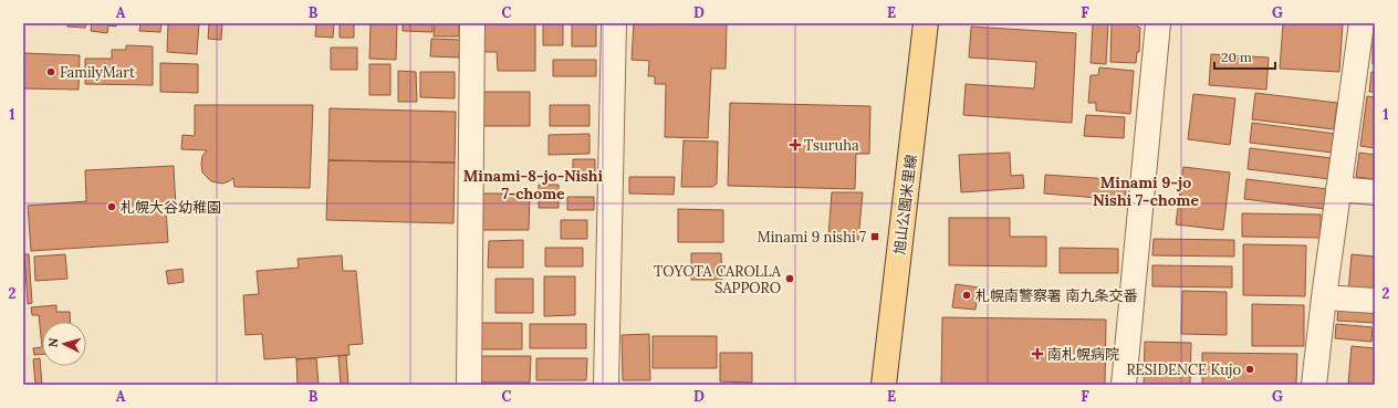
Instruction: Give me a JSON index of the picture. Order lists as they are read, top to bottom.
{
  "streets": {
    "main road": ["旭山公園米里線"]
  },
  "districts": ["Minami-8-jo-Nishi 7-chome", "Minami 9-jo Nishi 7-chome"],
  "places": {
    "other": [
      "FamilyMart",
      "札幌大谷幼稚園",
      "TOYOTA CAROLLA SAPPORO",
      "札幌南警察署 南九条交番",
      "RESIDENCE Kujo"
    ],
    "health": ["Tsuruha", "南札幌病院"],
    "transit": ["Minami 9 nishi 7"]
  },
  "scale_bar": "20 m",
  "north": "left",
  "grid": {
    "columns": [
      "A",
      "B",
      "C",
      "D",
      "E",
      "F",
      "G"
    ],
    "rows": ["1", "2"]
  }
}
